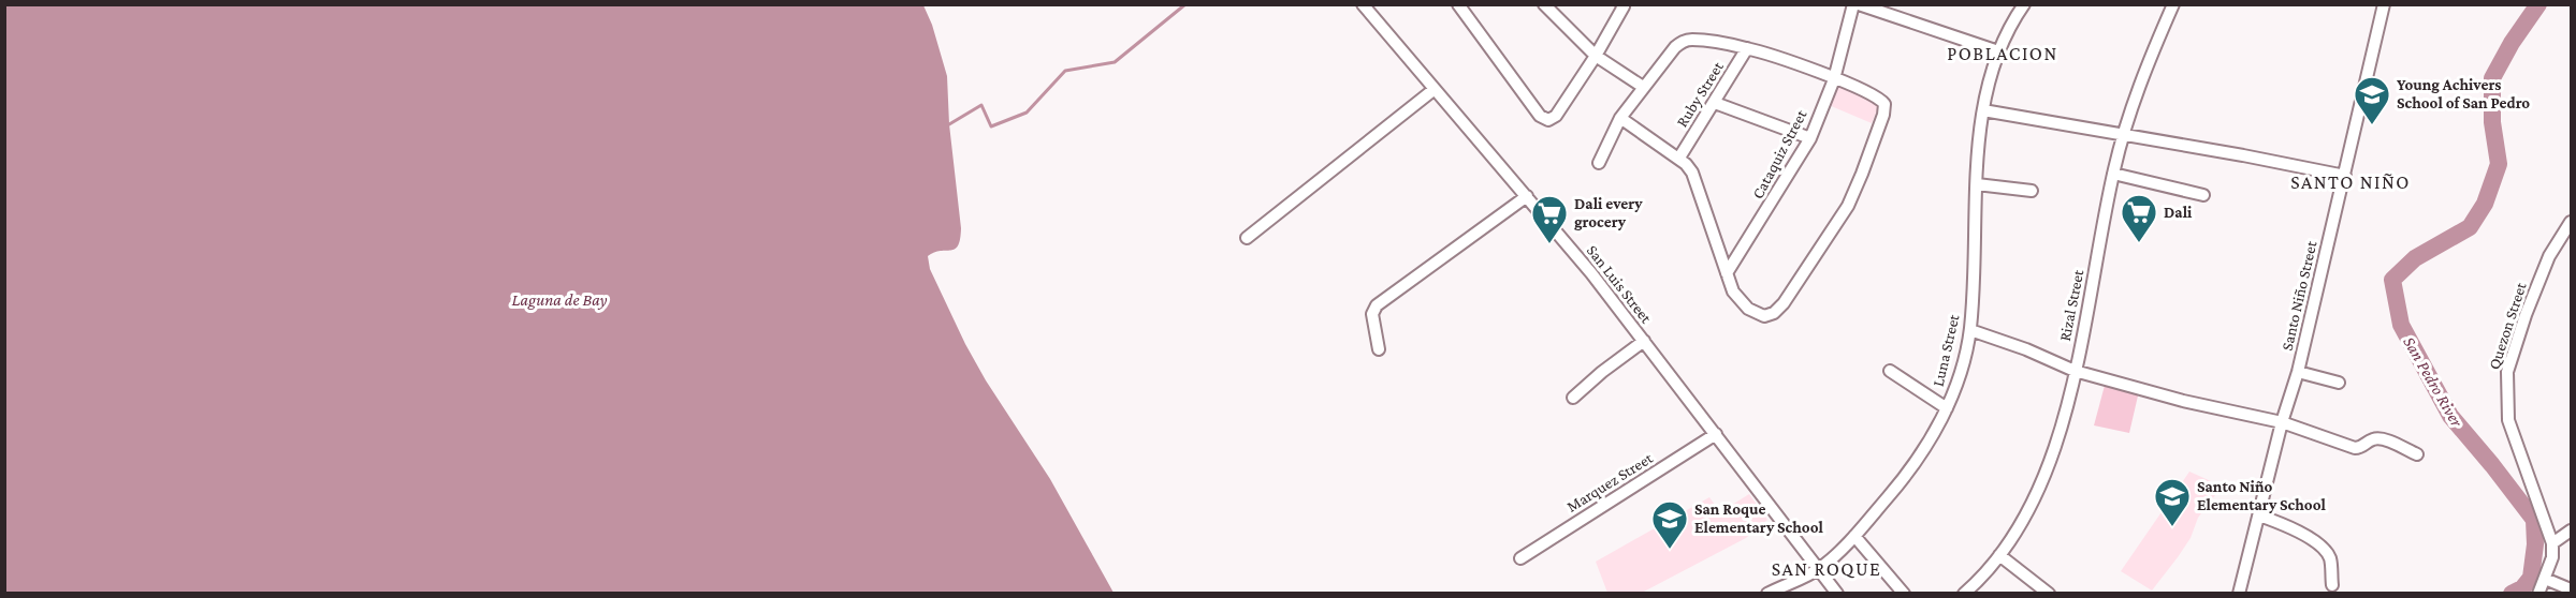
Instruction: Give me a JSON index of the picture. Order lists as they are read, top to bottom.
{
  "streets": {
    "street": [
      "Ruby Street",
      "Cataquiz Street",
      "San Luis Street",
      "Santo Niño Street",
      "Rizal Street",
      "Quezon Street",
      "Luna Street",
      "Marquez Street"
    ]
  },
  "crossings": [
    ["San Luis Street", "Luna Street"],
    ["San Luis Street", "Marquez Street"]
  ],
  "districts": ["POBLACION", "SANTO NIÑO", "SAN ROQUE"],
  "water": ["Laguna de Bay", "San Pedro River"],
  "places": {
    "school or university": ["Young Achivers School of San Pedro", "Santo Niño Elementary School", "San Roque Elementary School"],
    "supermarket": ["Dali", "Dali every grocery"]
  }
}
